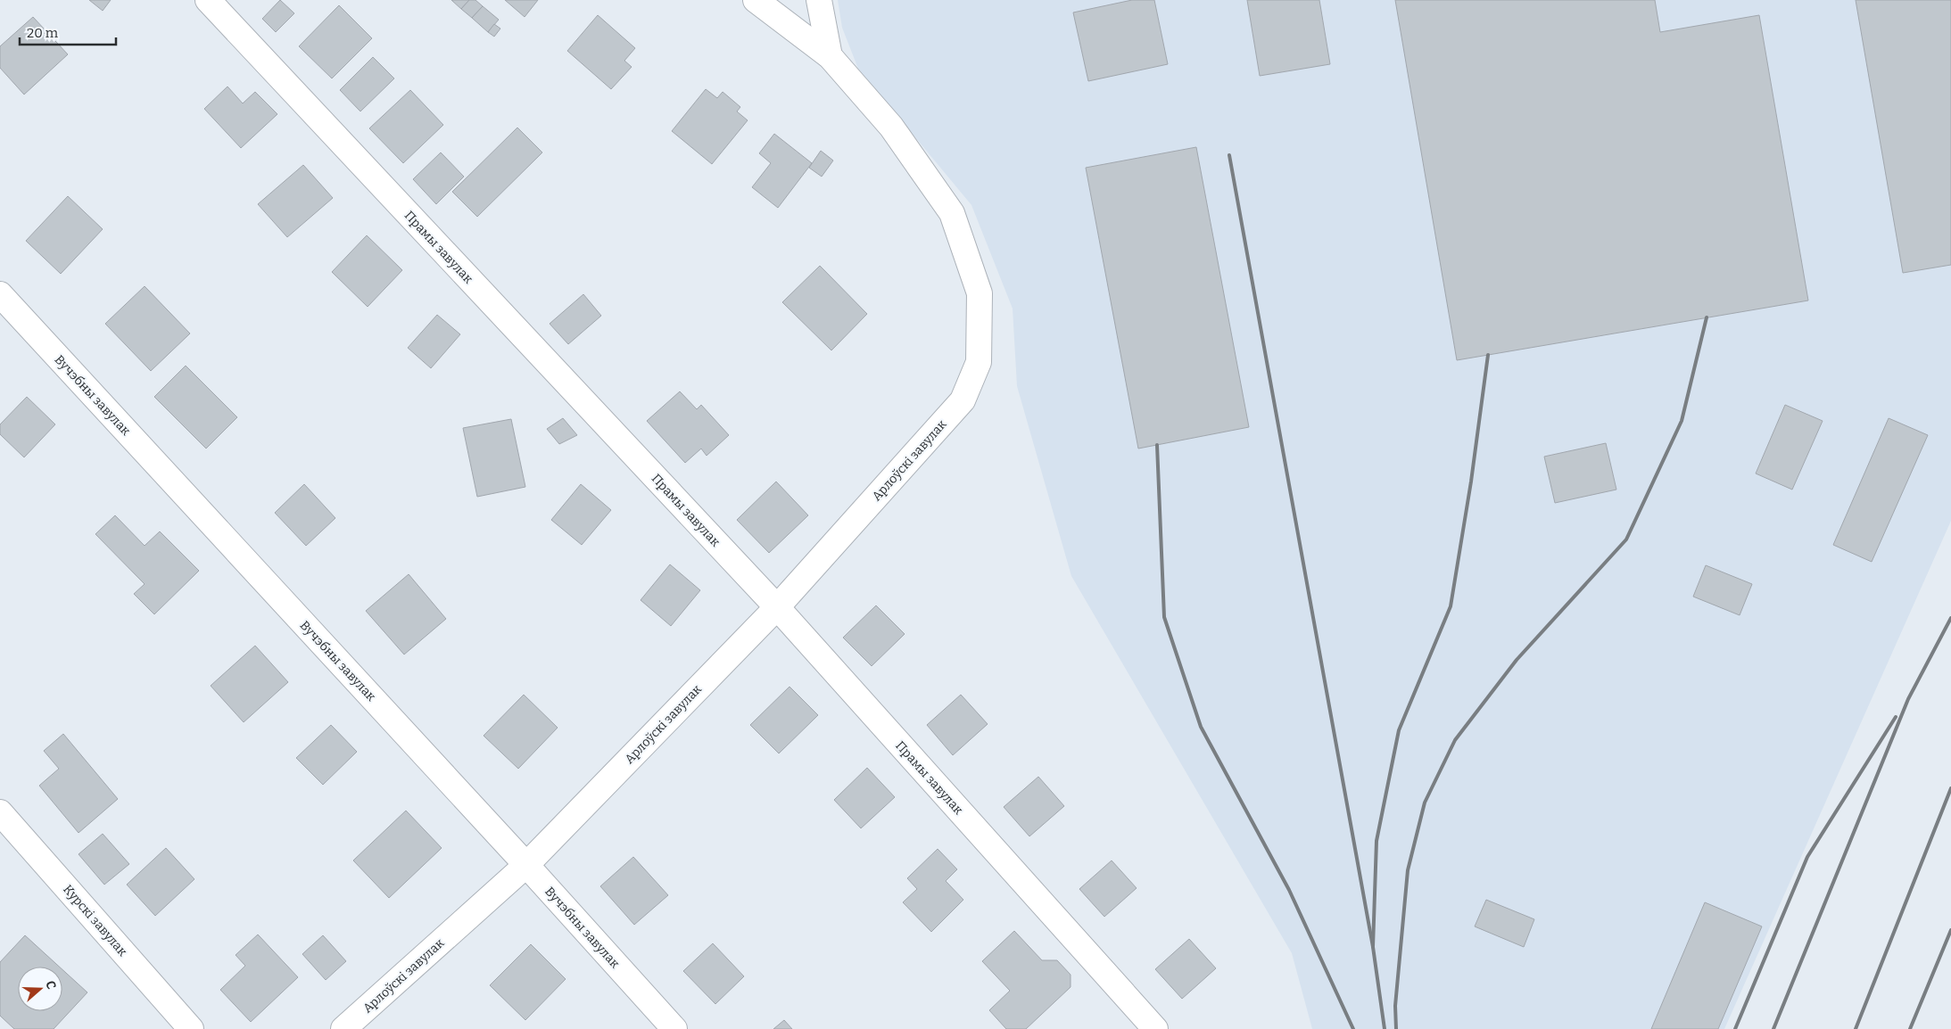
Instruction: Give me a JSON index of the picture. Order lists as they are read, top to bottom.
{
  "streets": {
    "street": [
      "Прамы завулак",
      "Вучэбны завулак",
      "Арлоўскі завулак",
      "Курскі завулак"
    ]
  },
  "crossings": [
    ["Прамы завулак", "Арлоўскі завулак"],
    ["Вучэбны завулак", "Арлоўскі завулак"]
  ],
  "scale_bar": "20 m",
  "north": "right"
}
